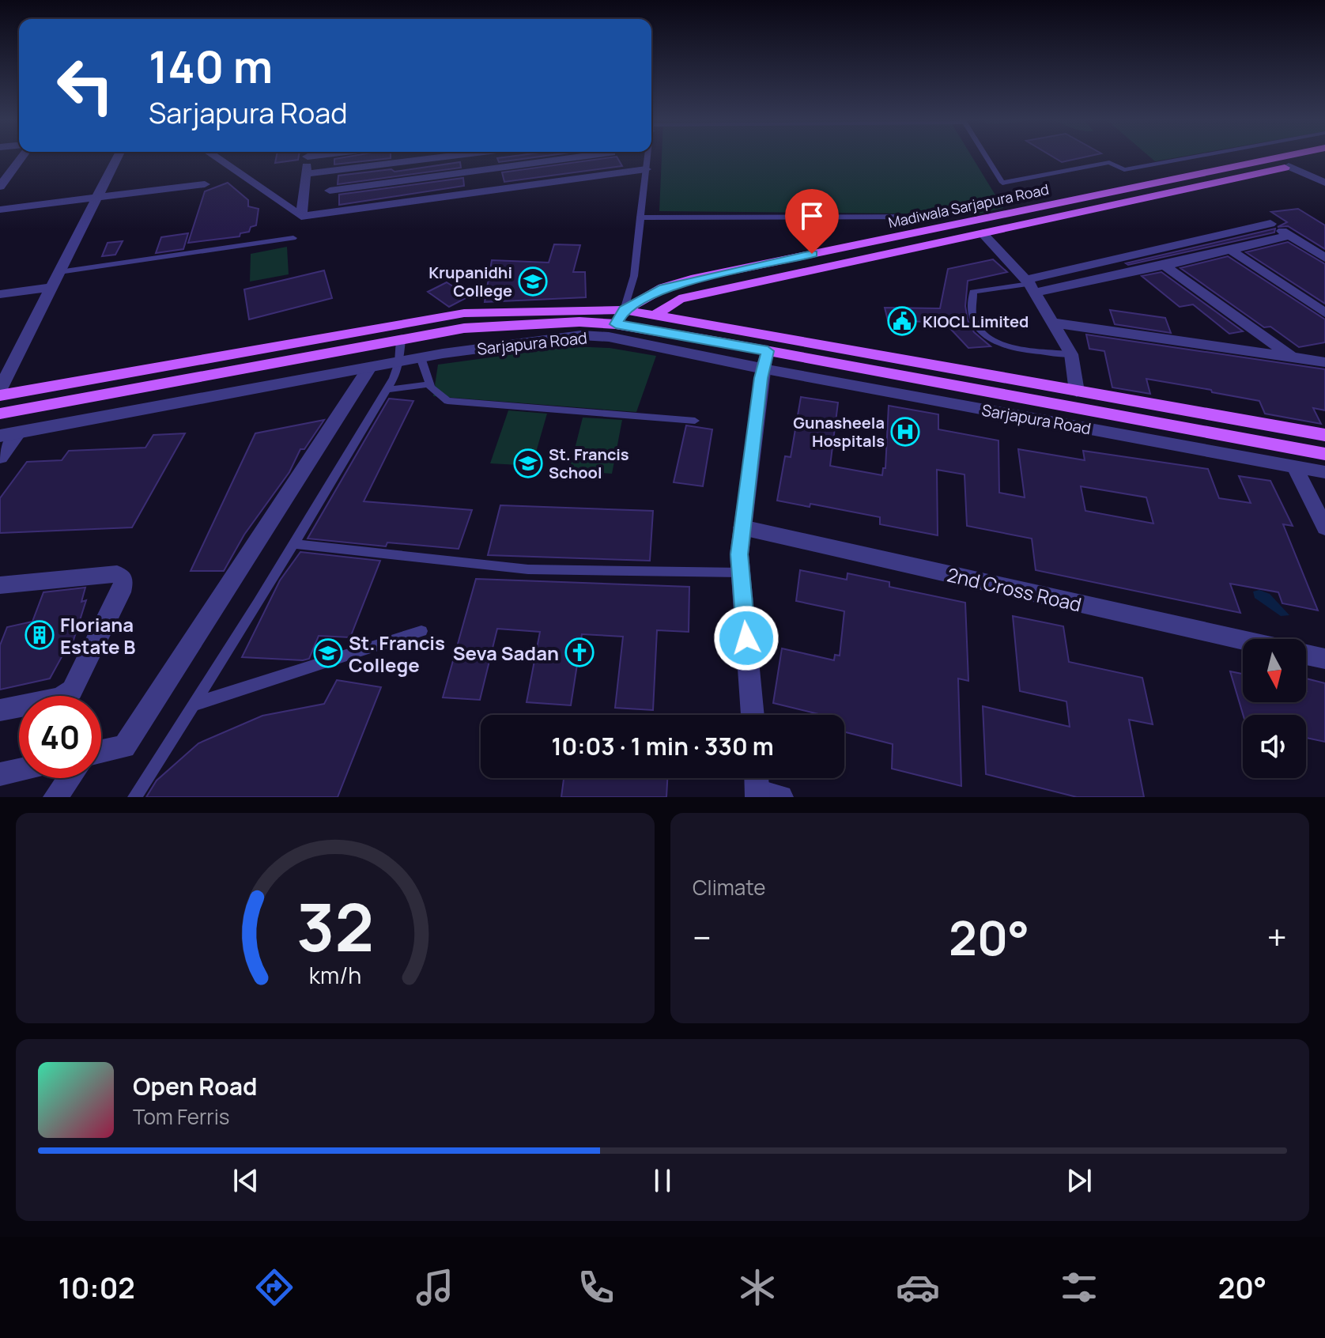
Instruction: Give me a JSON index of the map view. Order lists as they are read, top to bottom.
{
  "streets": {
    "main road": ["Madiwala Sarjapura Road", "Sarjapura Road"],
    "street": ["2nd Cross Road"]
  },
  "crossings": [
    ["Madiwala Sarjapura Road", "Sarjapura Road"]
  ],
  "places": {
    "school or university": ["Krupanidhi College", "St. Francis School", "St. Francis College"],
    "public building": ["KIOCL Limited"],
    "hospital": ["Gunasheela Hospitals"],
    "building": ["Floriana Estate B"],
    "church": ["Seva Sadan"]
  },
  "north": "bottom",
  "page": {
    "turn": ["140 m", "Sarjapura Road"],
    "limit": "40",
    "trip": "10:03 · 1 min · 330 m",
    "tile": "Climate",
    "heat": ["−", "20°", "+"],
    "song": ["Open Road", "Tom Ferris"],
    "tabs": ["10:02", "20°"],
    "gauge": ["32", "km/h"]
  }
}
